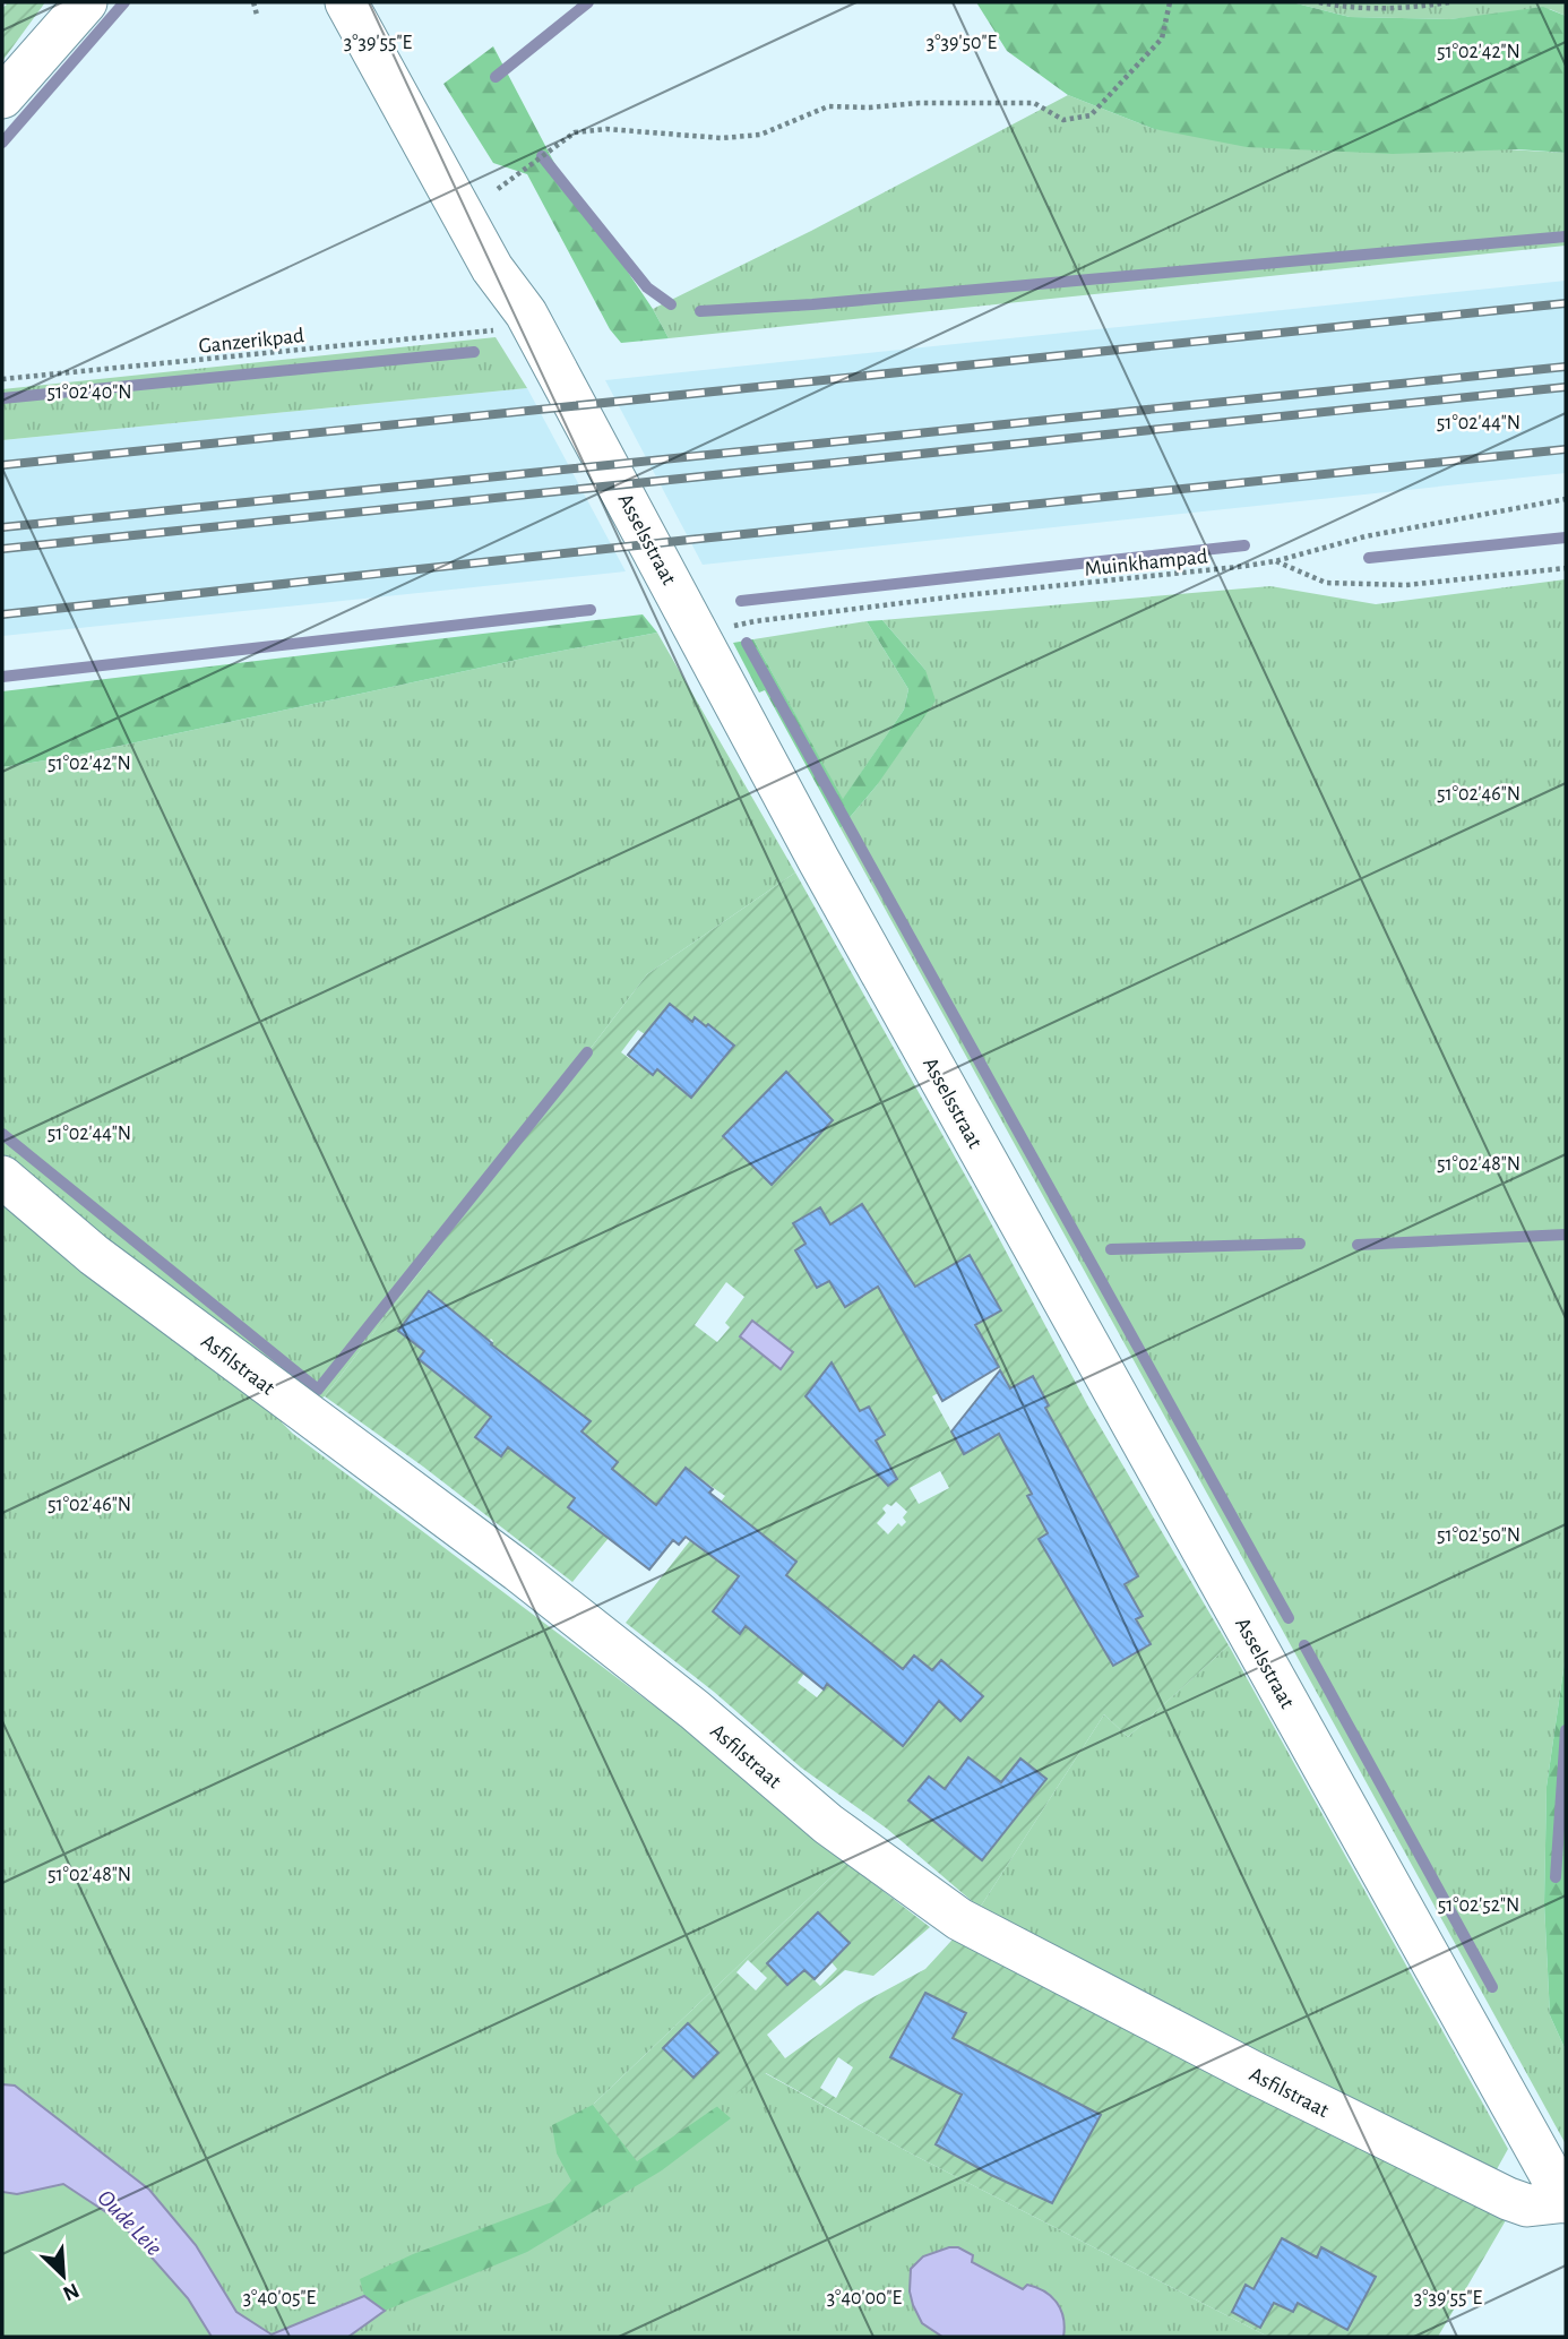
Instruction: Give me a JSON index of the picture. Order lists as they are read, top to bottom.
{
  "streets": {
    "street": ["Asselsstraat", "Asfilstraat"],
    "path": ["Ganzerikpad", "Muinkhampad"]
  },
  "crossings": [
    ["Asselsstraat", "Asfilstraat"]
  ],
  "water": ["Oude Leie"],
  "north": "bottom right",
  "coordinates": [
    "3°39'55\"E",
    "3°39'50\"E",
    "51°02'42\"N",
    "51°02'40\"N",
    "51°02'44\"N",
    "51°02'46\"N",
    "51°02'48\"N",
    "51°02'50\"N",
    "51°02'52\"N",
    "3°40'05\"E",
    "3°40'00\"E"
  ]
}
